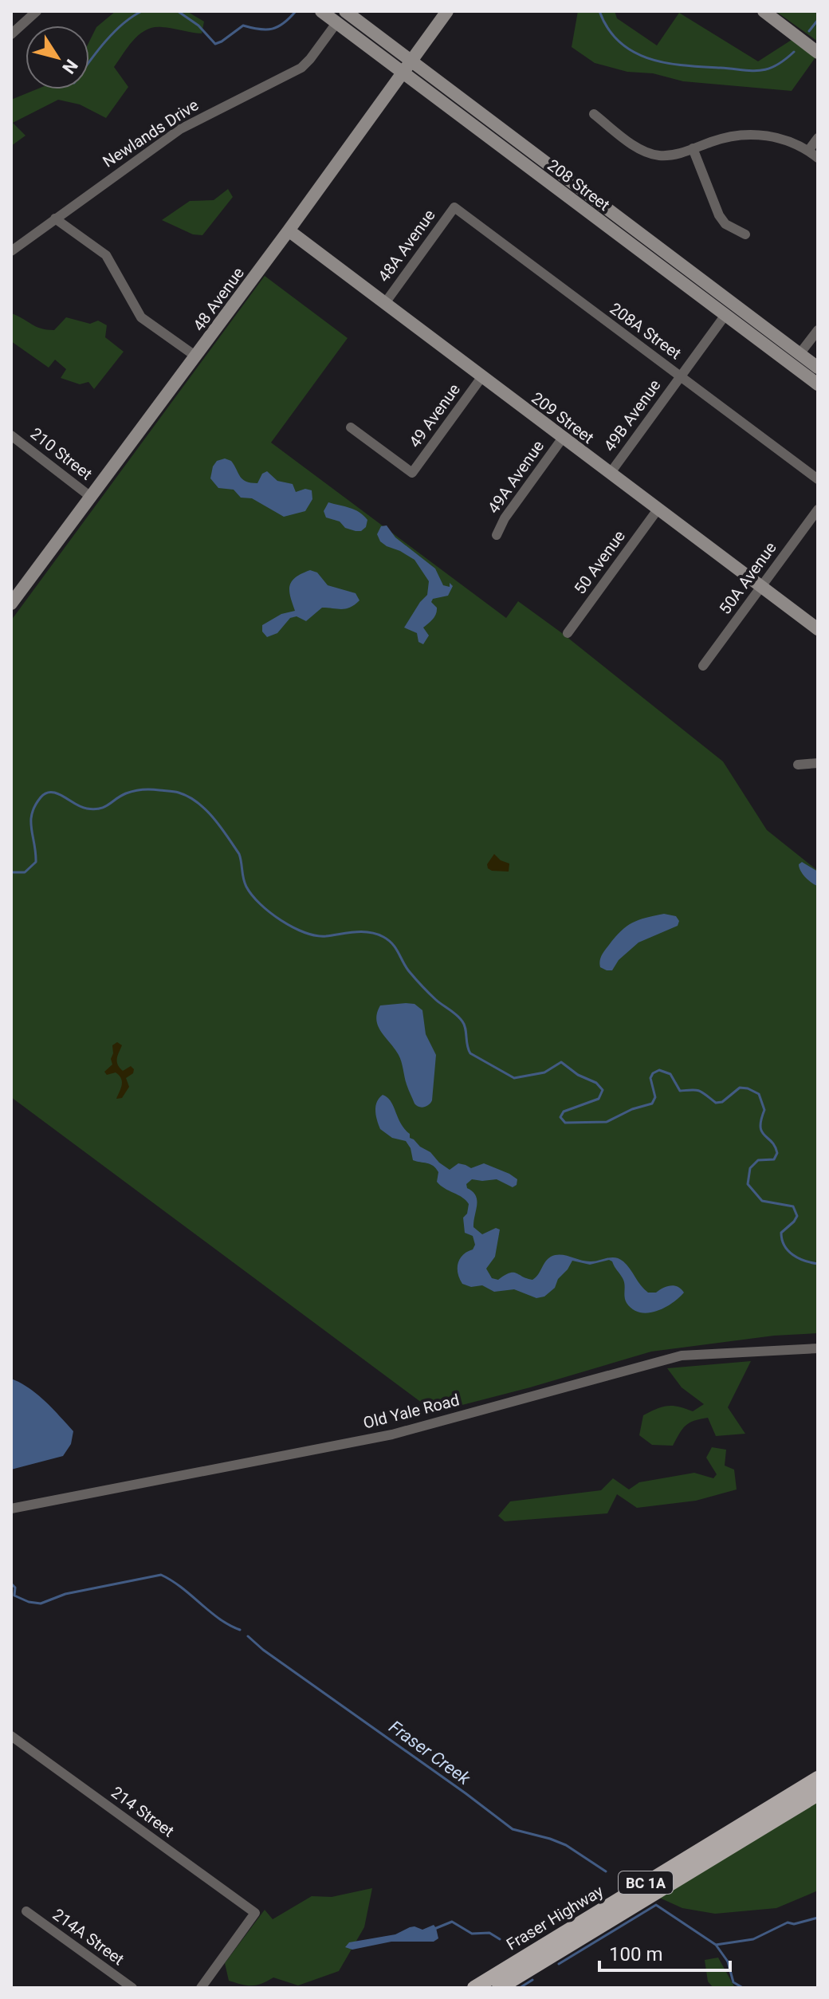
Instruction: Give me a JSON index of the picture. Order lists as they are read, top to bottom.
{
  "streets": {
    "main road": [
      "208 Street",
      "48 Avenue",
      "209 Street",
      "BC 1A",
      "Fraser Highway"
    ],
    "street": [
      "Newlands Drive",
      "48A Avenue",
      "208A Street",
      "49 Avenue",
      "49B Avenue",
      "210 Street",
      "49A Avenue",
      "50 Avenue",
      "50A Avenue",
      "Old Yale Road",
      "214 Street",
      "214A Street"
    ]
  },
  "crossings": [
    ["Newlands Drive", "208 Street"],
    ["208 Street", "48 Avenue"],
    ["208 Street", "49B Avenue"],
    ["48A Avenue", "208A Street"],
    ["48A Avenue", "209 Street"],
    ["48 Avenue", "209 Street"],
    ["48 Avenue", "210 Street"],
    ["208A Street", "49B Avenue"],
    ["49 Avenue", "209 Street"],
    ["49B Avenue", "209 Street"],
    ["209 Street", "49A Avenue"],
    ["209 Street", "50 Avenue"],
    ["209 Street", "50A Avenue"]
  ],
  "water": ["Fraser Creek"],
  "scale_bar": "100 m",
  "north": "bottom right"
}
